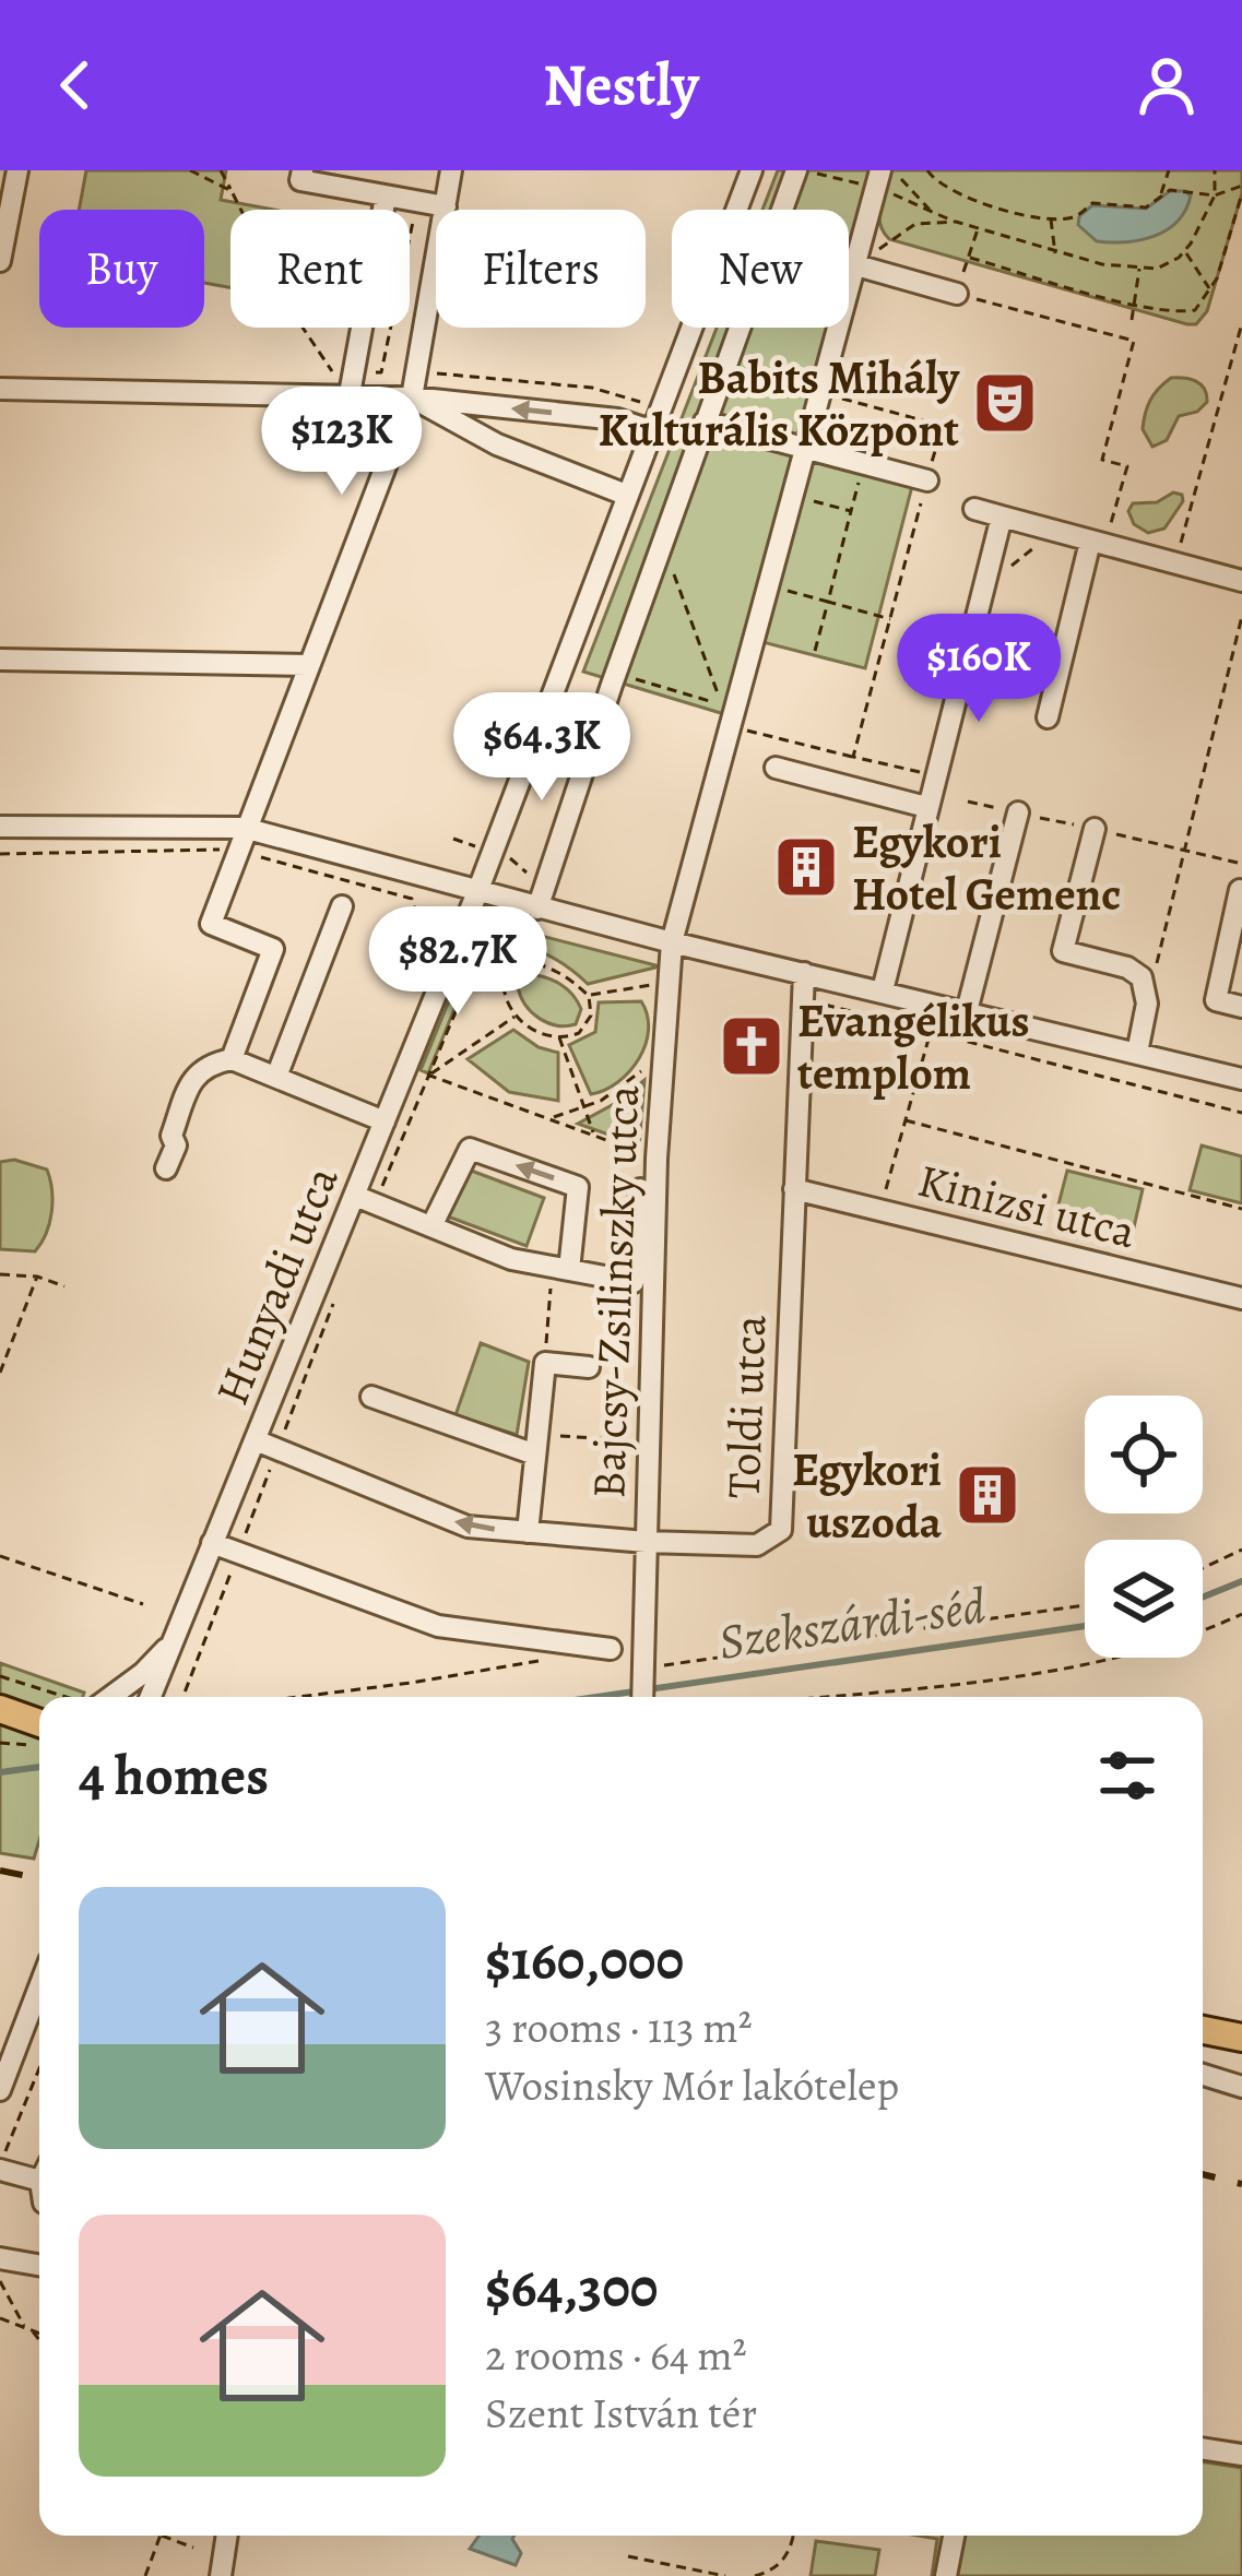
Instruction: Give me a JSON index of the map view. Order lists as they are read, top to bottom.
{
  "streets": {
    "street": [
      "Kinizsi utca",
      "Hunyadi utca",
      "Bajcsy-Zsilinszky utca",
      "Toldi utca"
    ]
  },
  "crossings": [
    ["Kinizsi utca", "Toldi utca"],
    ["Hunyadi utca", "Toldi utca"],
    ["Bajcsy-Zsilinszky utca", "Toldi utca"]
  ],
  "water": ["Szekszárdi-séd"],
  "places": {
    "theatre": ["Babits Mihály Kulturális Központ"],
    "building": ["Egykori Hotel Gemenc", "Egykori uszoda"],
    "church": ["Evangélikus templom"]
  },
  "page": {
    "header": "Nestly",
    "chip": [
      "Buy",
      "Rent",
      "Filters",
      "New"
    ],
    "price": [
      "$123K",
      "$160K",
      "$64.3K",
      "$82.7K"
    ],
    "heading": "4 homes",
    "list": [
      {
        "name": "$160,000",
        "note": "3 rooms · 113 m² · Wosinsky Mór lakótelep"
      },
      {
        "name": "$64,300",
        "note": "2 rooms · 64 m² · Szent István tér"
      }
    ]
  }
}
